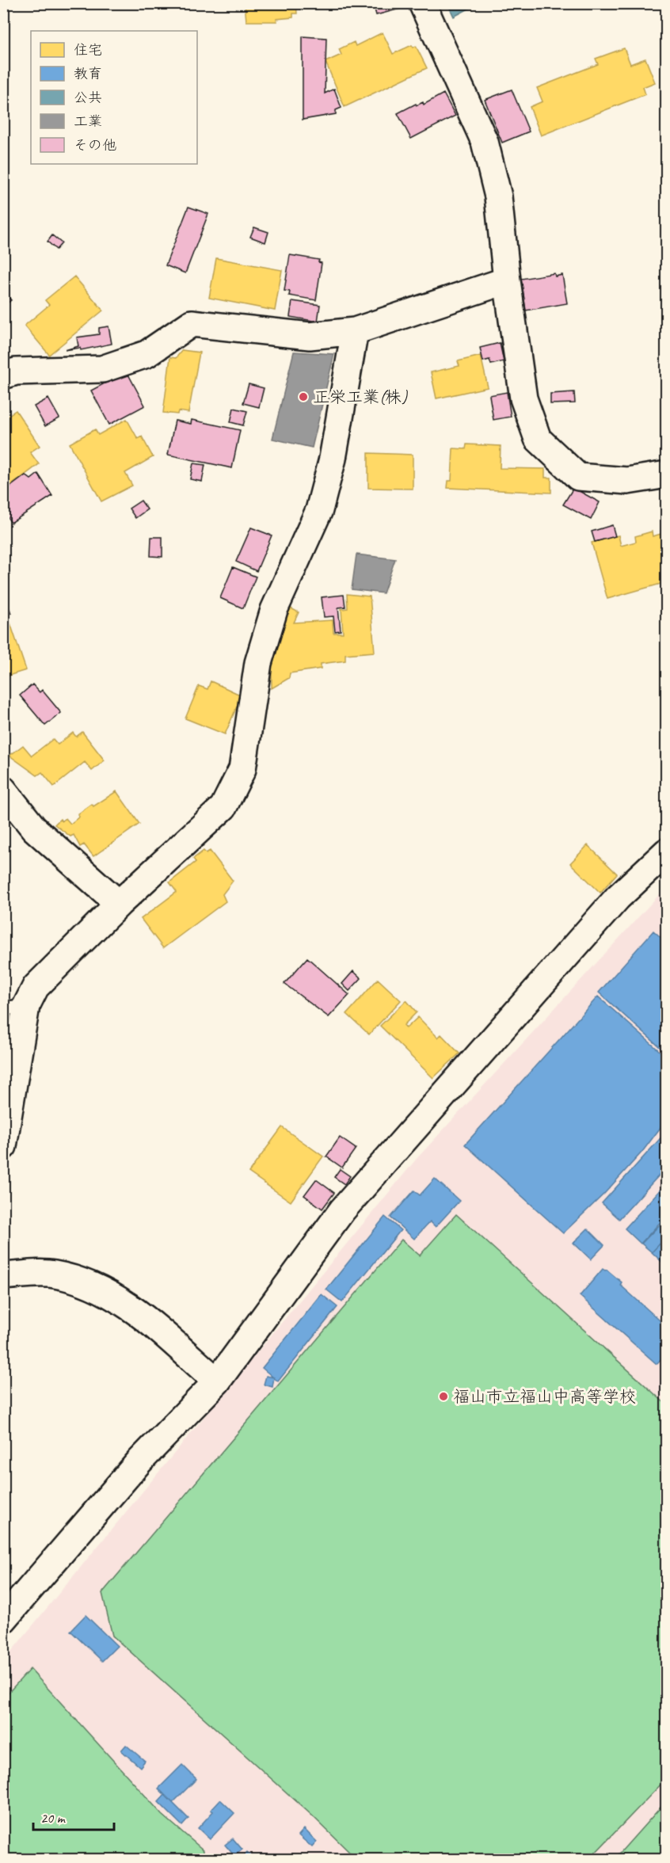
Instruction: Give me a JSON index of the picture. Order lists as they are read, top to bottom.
{
  "places": ["正栄工業(株)", "福山市立福山中高等学校"],
  "legend": [
    "住宅",
    "教育",
    "公共",
    "工業",
    "その他"
  ],
  "scale_bar": "20 m"
}
